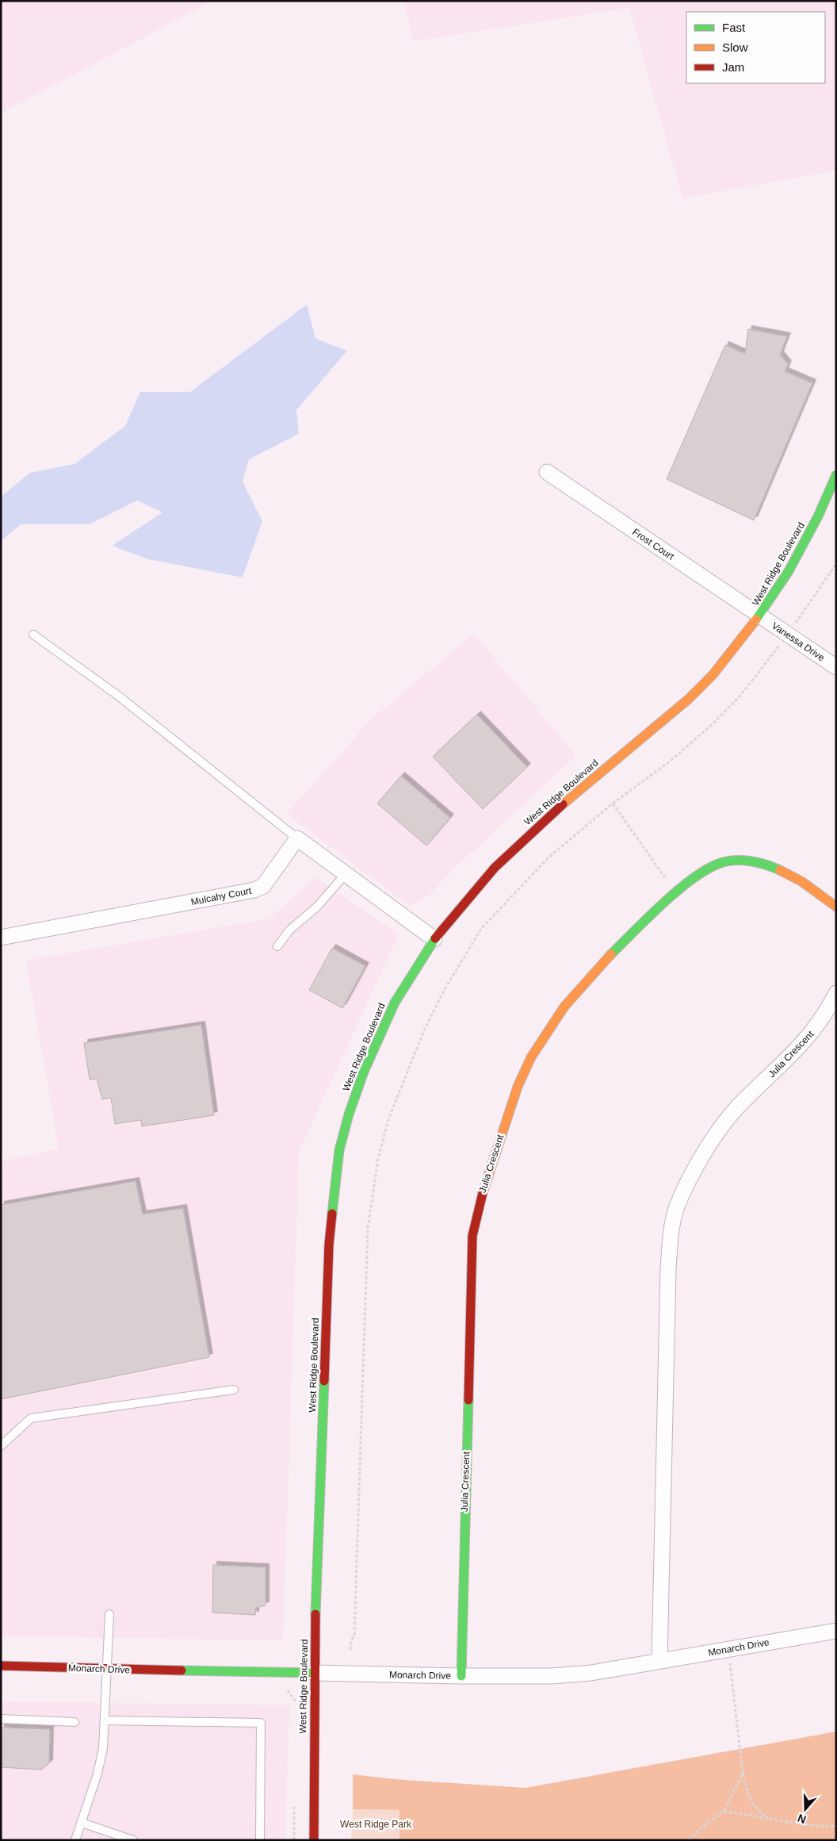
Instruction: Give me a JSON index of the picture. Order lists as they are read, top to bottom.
{
  "streets": {
    "street": [
      "Frost Court",
      "West Ridge Boulevard",
      "Vanessa Drive",
      "Mulcahy Court",
      "Julia Crescent",
      "Monarch Drive"
    ]
  },
  "crossings": [
    ["Frost Court", "West Ridge Boulevard"],
    ["Frost Court", "Vanessa Drive"],
    ["West Ridge Boulevard", "Vanessa Drive"],
    ["West Ridge Boulevard", "Monarch Drive"],
    ["Julia Crescent", "Monarch Drive"]
  ],
  "parks": ["West Ridge Park"],
  "legend": ["Fast", "Slow", "Jam"],
  "north": "bottom"
}
